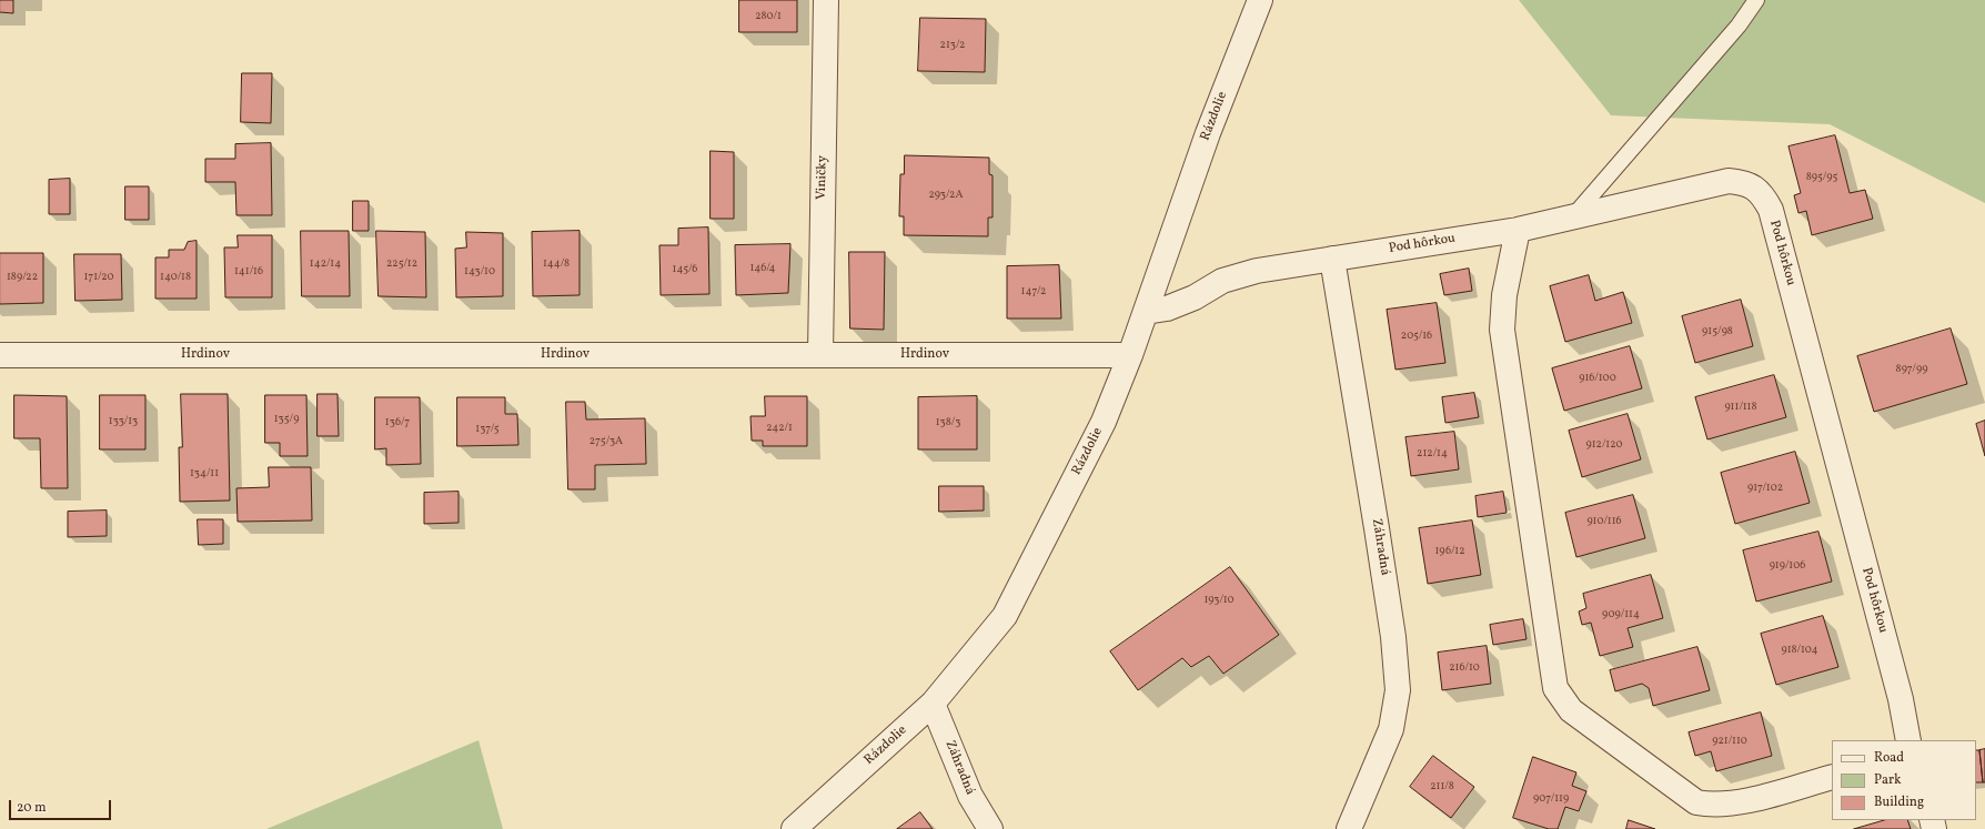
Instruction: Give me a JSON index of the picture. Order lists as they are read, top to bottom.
{
  "streets": {
    "street": [
      "Rázdolie",
      "Viničky",
      "Pod hôrkou",
      "Hrdinov",
      "Záhradná"
    ]
  },
  "crossings": [
    ["Rázdolie", "Pod hôrkou"],
    ["Rázdolie", "Hrdinov"],
    ["Rázdolie", "Záhradná"],
    ["Viničky", "Hrdinov"],
    ["Pod hôrkou", "Záhradná"]
  ],
  "house_numbers": [
    "280/1",
    "213/2",
    "895/95",
    "293/2A",
    "142/14",
    "225/12",
    "144/8",
    "146/4",
    "145/6",
    "141/16",
    "143/10",
    "189/22",
    "171/20",
    "140/18",
    "147/2",
    "915/98",
    "205/16",
    "897/99",
    "916/100",
    "911/118",
    "135/9",
    "133/13",
    "136/7",
    "138/3",
    "242/1",
    "137/5",
    "275/3A",
    "912/120",
    "212/14",
    "134/11",
    "917/102",
    "910/116",
    "196/12",
    "919/106",
    "193/10",
    "909/114",
    "918/104",
    "216/10",
    "921/110",
    "211/8",
    "907/119"
  ],
  "legend": ["Road", "Park", "Building"],
  "scale_bar": "20 m"
}
